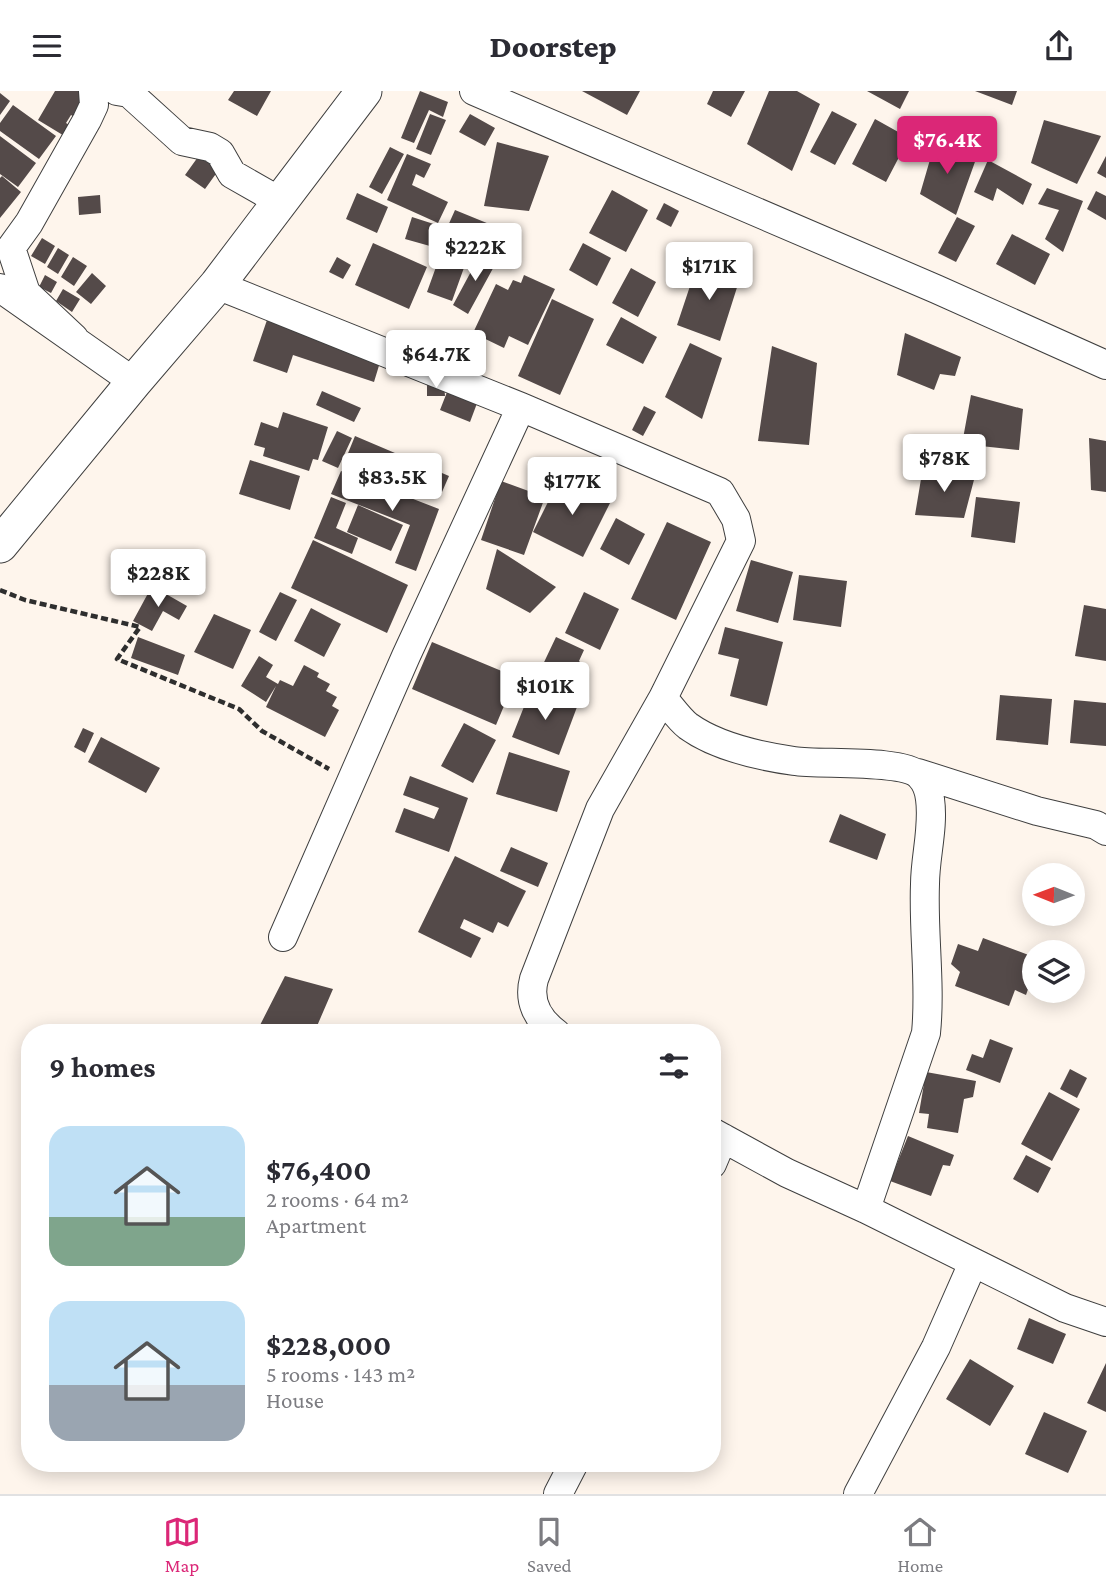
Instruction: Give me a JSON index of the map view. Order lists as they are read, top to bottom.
{
  "north": "left",
  "page": {
    "header": "Doorstep",
    "price": [
      "$76.4K",
      "$222K",
      "$171K",
      "$64.7K",
      "$78K",
      "$83.5K",
      "$177K",
      "$228K",
      "$101K"
    ],
    "heading": "9 homes",
    "list": [
      {
        "name": "$76,400",
        "note": "2 rooms · 64 m² · Apartment"
      },
      {
        "name": "$228,000",
        "note": "5 rooms · 143 m² · House"
      }
    ],
    "tabs": ["Map", "Saved", "Home"]
  }
}
